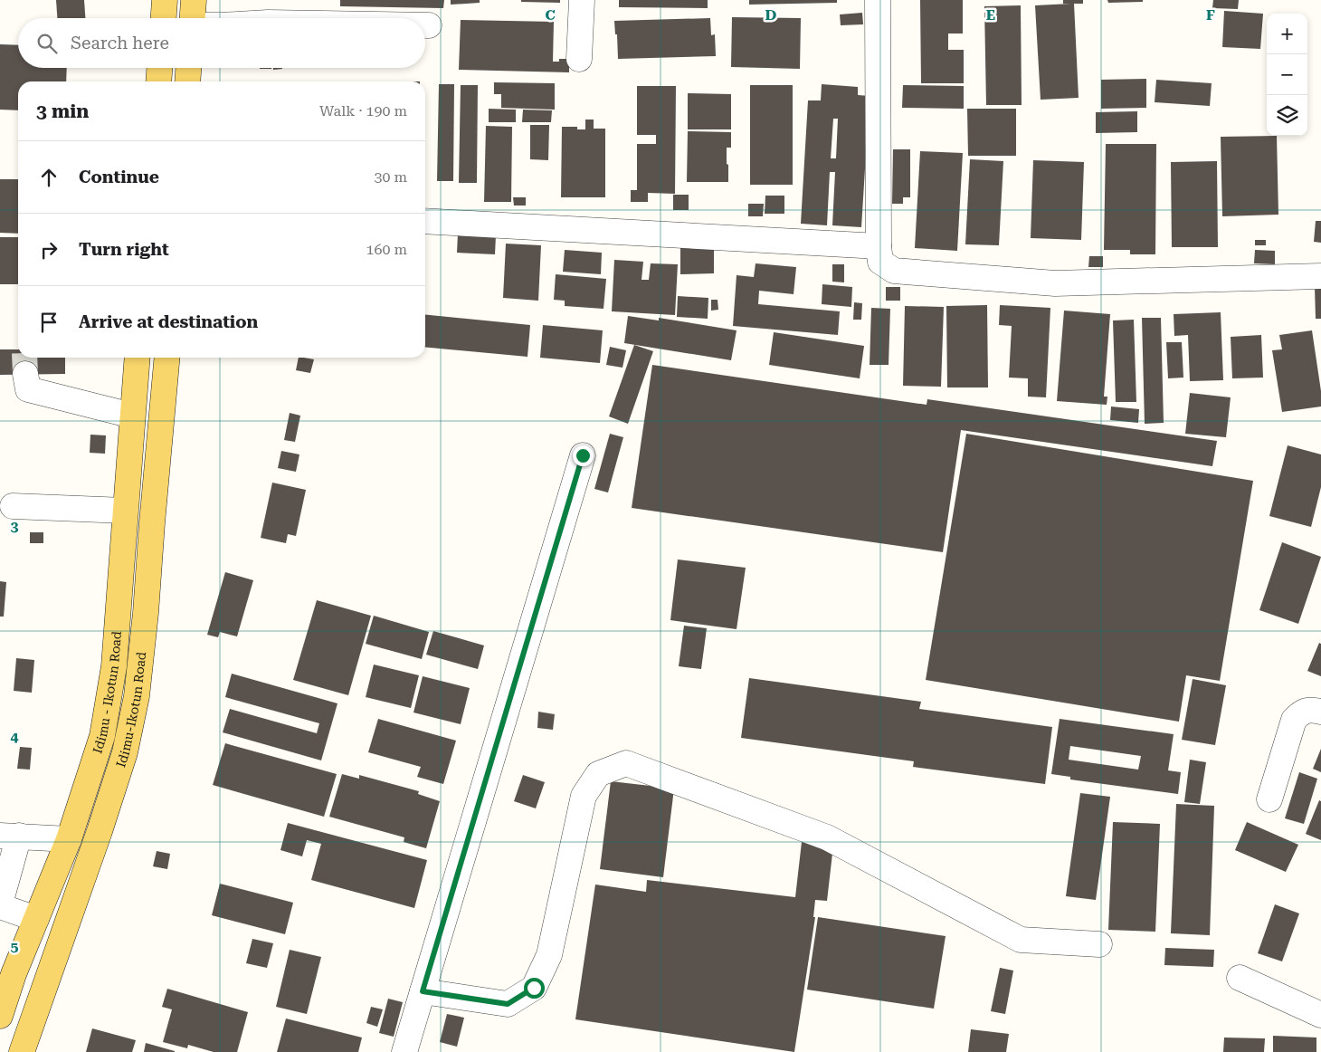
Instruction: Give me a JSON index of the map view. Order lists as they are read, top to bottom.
{
  "streets": {
    "main road": ["Idimu - Ikotun Road", "Idimu-Ikotun Road"]
  },
  "page": {
    "map_buttons": ["+", "−"],
    "search": "Search here",
    "heading": ["3 min", "Walk · 190 m"],
    "list": [
      ["Continue", "30 m"],
      ["Turn right", "160 m"],
      "Arrive at destination"
    ]
  },
  "grid": {
    "columns": [
      "C",
      "D",
      "E",
      "F"
    ],
    "rows": ["3", "4", "5"]
  }
}
